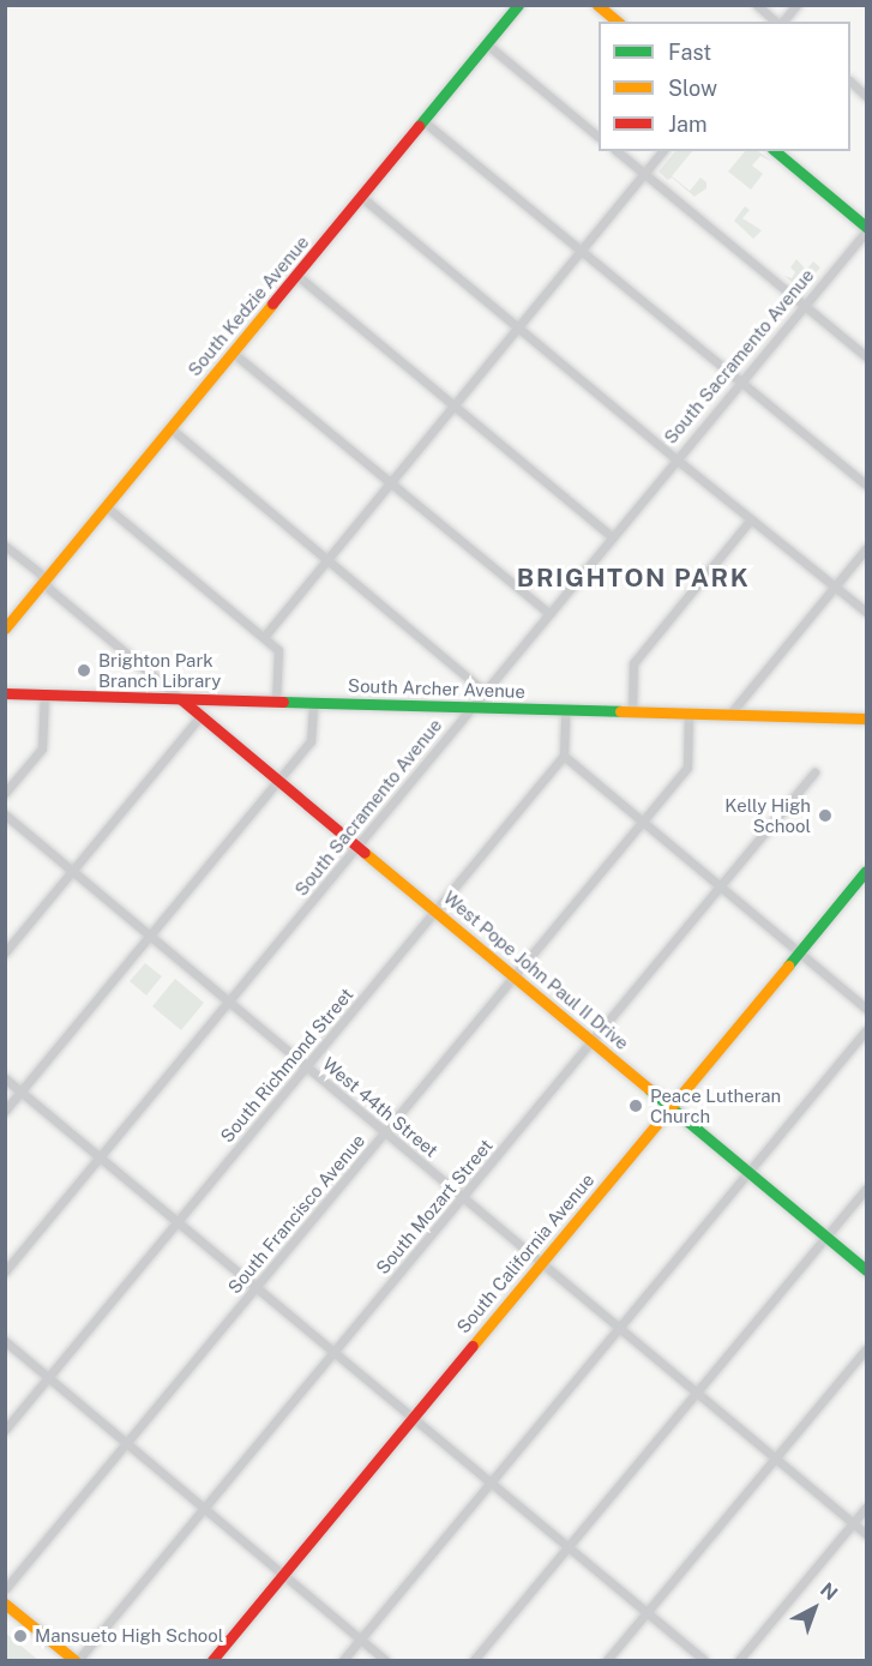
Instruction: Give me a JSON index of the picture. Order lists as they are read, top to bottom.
{
  "streets": {
    "main road": [
      "South Kedzie Avenue",
      "South Archer Avenue",
      "West Pope John Paul II Drive",
      "South California Avenue"
    ],
    "street": [
      "South Sacramento Avenue",
      "South Richmond Street",
      "West 44th Street",
      "South Mozart Street",
      "South Francisco Avenue"
    ]
  },
  "crossings": [
    ["South Sacramento Avenue", "South Archer Avenue"],
    ["South Sacramento Avenue", "West Pope John Paul II Drive"],
    ["South Sacramento Avenue", "West 44th Street"],
    ["South Archer Avenue", "West Pope John Paul II Drive"],
    ["South Archer Avenue", "South Francisco Avenue"],
    ["West Pope John Paul II Drive", "South Richmond Street"],
    ["West Pope John Paul II Drive", "South Mozart Street"],
    ["West Pope John Paul II Drive", "South Francisco Avenue"],
    ["West Pope John Paul II Drive", "South California Avenue"],
    ["South Richmond Street", "West 44th Street"],
    ["West 44th Street", "South Mozart Street"],
    ["West 44th Street", "South Francisco Avenue"],
    ["West 44th Street", "South California Avenue"]
  ],
  "districts": ["BRIGHTON PARK"],
  "places": [
    "Brighton Park Branch Library",
    "Kelly High School",
    "Peace Lutheran Church",
    "Mansueto High School"
  ],
  "legend": ["Fast", "Slow", "Jam"],
  "north": "top right"
}
